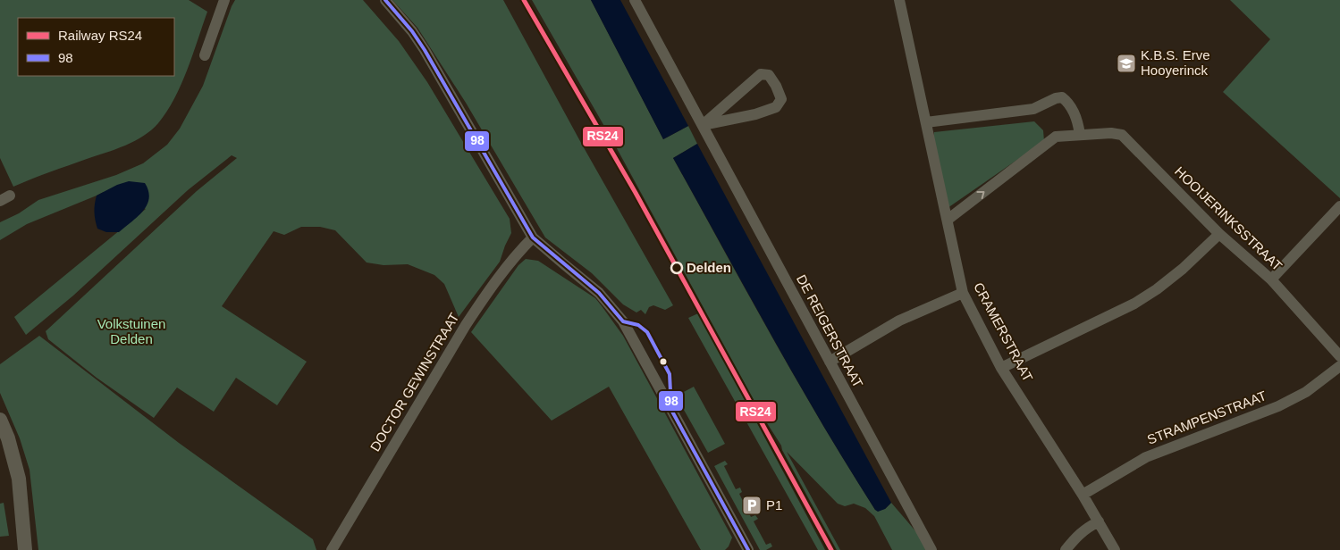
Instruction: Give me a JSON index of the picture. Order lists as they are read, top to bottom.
{
  "streets": {
    "street": [
      "HOOIJERINKSSTRAAT",
      "DE REIGERSTRAAT",
      "CRAMERSTRAAT",
      "DOCTOR GEWINSTRAAT",
      "STRAMPENSTRAAT"
    ]
  },
  "crossings": [
    ["HOOIJERINKSSTRAAT", "CRAMERSTRAAT"],
    ["CRAMERSTRAAT", "STRAMPENSTRAAT"]
  ],
  "parks": ["Volkstuinen Delden"],
  "places": {
    "school or university": ["K.B.S. Erve Hooyerinck"],
    "other": ["Delden"],
    "parking": ["P1"]
  },
  "lines": ["rail line RS24", "transit line 98"],
  "legend": ["Railway RS24", "98"]
}
